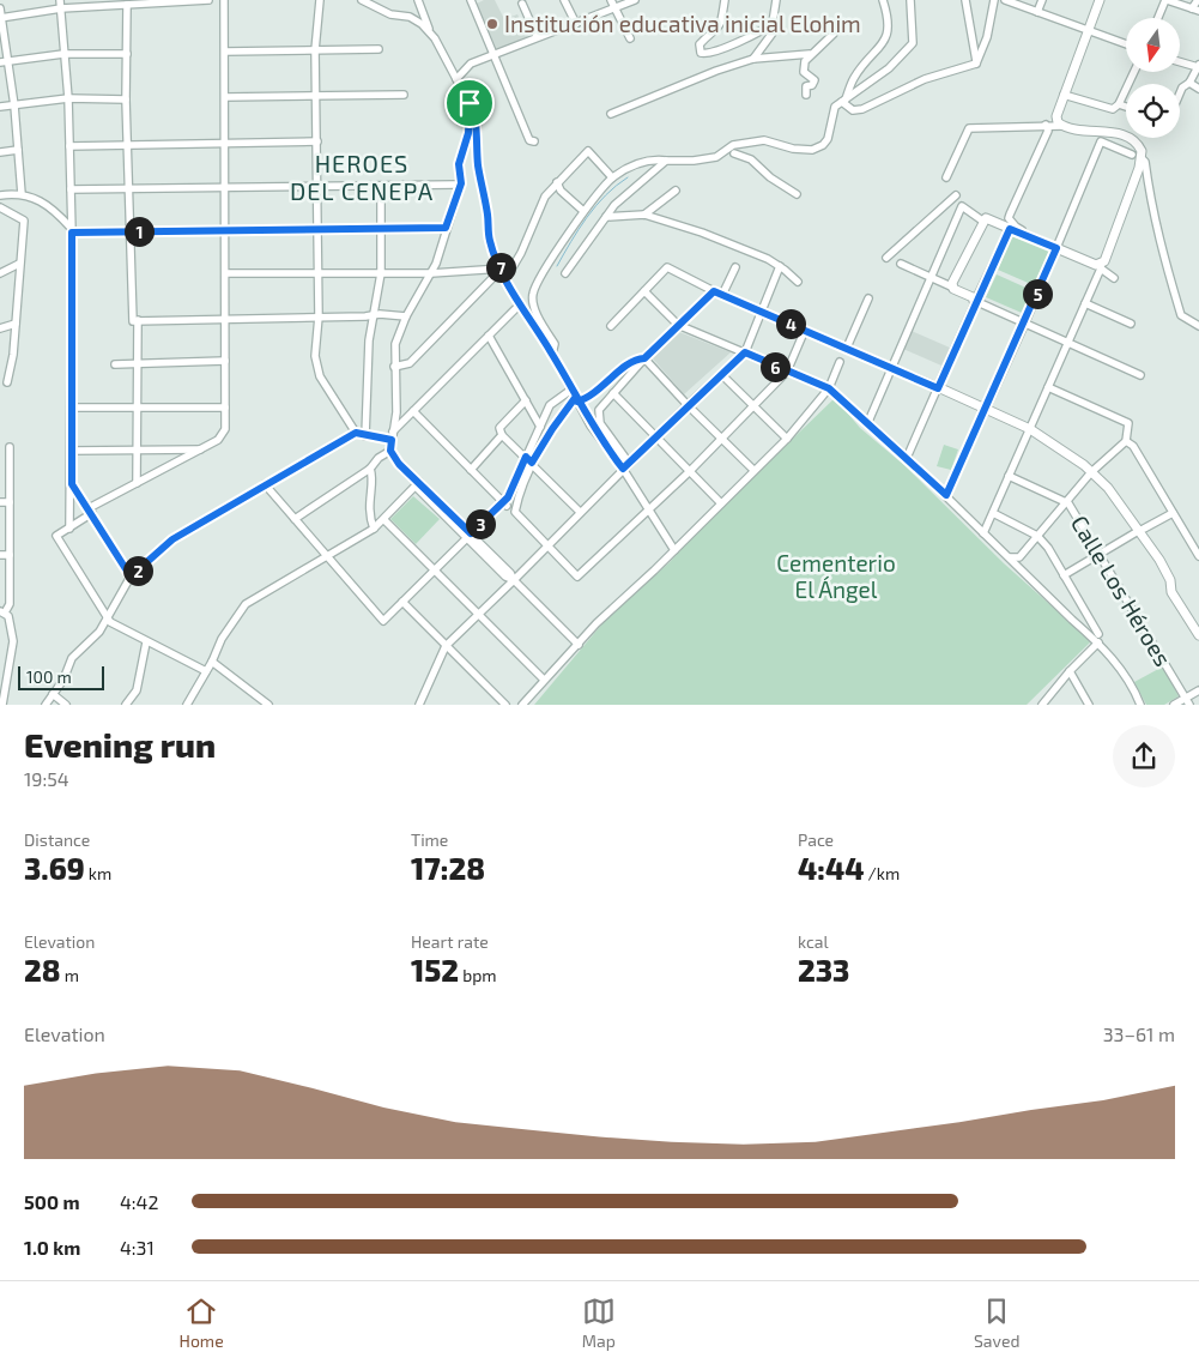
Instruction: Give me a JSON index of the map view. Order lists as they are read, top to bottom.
{
  "streets": {
    "street": ["Calle Los Héroes"]
  },
  "districts": ["HEROES DEL CENEPA"],
  "parks": ["Cementerio El Ángel"],
  "places": ["Institución educativa inicial Elohim"],
  "scale_bar": "100 m",
  "north": "bottom",
  "page": {
    "pins": [
      "1",
      "7",
      "5",
      "4",
      "6",
      "3",
      "2"
    ],
    "scale": "100 m",
    "heading": ["Evening run", "19:54"],
    "stats": [
      ["Distance", "3.69 km"],
      ["Time", "17:28"],
      ["Pace", "4:44 /km"],
      ["Elevation", "28 m"],
      ["Heart rate", "152 bpm"],
      ["kcal", "233"]
    ],
    "chart": ["Elevation", "33–61 m"],
    "list": [
      {
        "name": "500 m",
        "note": "4:42"
      },
      {
        "name": "1.0 km",
        "note": "4:31"
      }
    ],
    "tabs": ["Home", "Map", "Saved"]
  }
}
